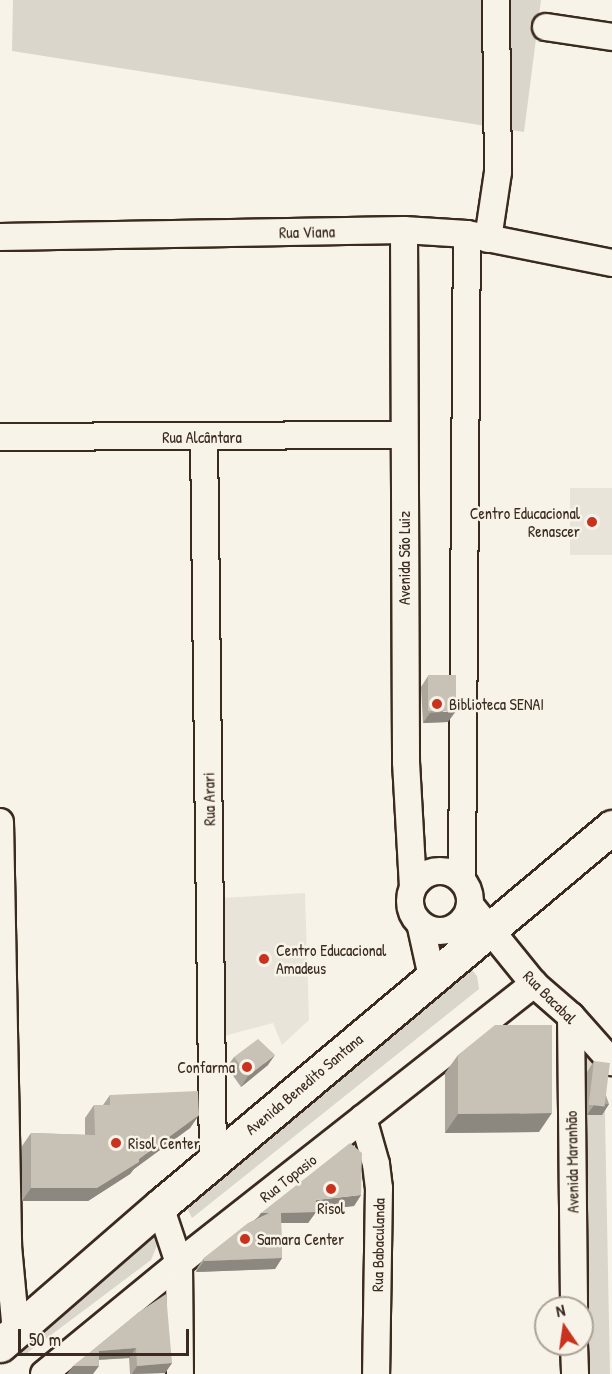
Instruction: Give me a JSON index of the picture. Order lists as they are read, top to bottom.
{
  "streets": {
    "main road": ["Avenida Benedito Santana"],
    "street": [
      "Rua Viana",
      "Rua Alcântara",
      "Avenida São Luiz",
      "Rua Arari",
      "Rua Bacabal",
      "Avenida Maranhão",
      "Rua Topasio",
      "Rua Babaculanda"
    ]
  },
  "crossings": [
    ["Rua Viana", "Avenida São Luiz"],
    ["Rua Alcântara", "Avenida São Luiz"],
    ["Rua Alcântara", "Rua Arari"],
    ["Avenida São Luiz", "Rua Bacabal"],
    ["Avenida São Luiz", "Avenida Benedito Santana"],
    ["Rua Arari", "Avenida Benedito Santana"],
    ["Rua Bacabal", "Avenida Benedito Santana"],
    ["Rua Bacabal", "Avenida Maranhão"],
    ["Rua Bacabal", "Rua Topasio"],
    ["Rua Topasio", "Rua Babaculanda"]
  ],
  "places": [
    "Centro Educacional Renascer",
    "Biblioteca SENAI",
    "Centro Educacional Amadeus",
    "Confarma",
    "Risol Center",
    "Risol",
    "Samara Center"
  ],
  "scale_bar": "50 m",
  "north": "top"
}
